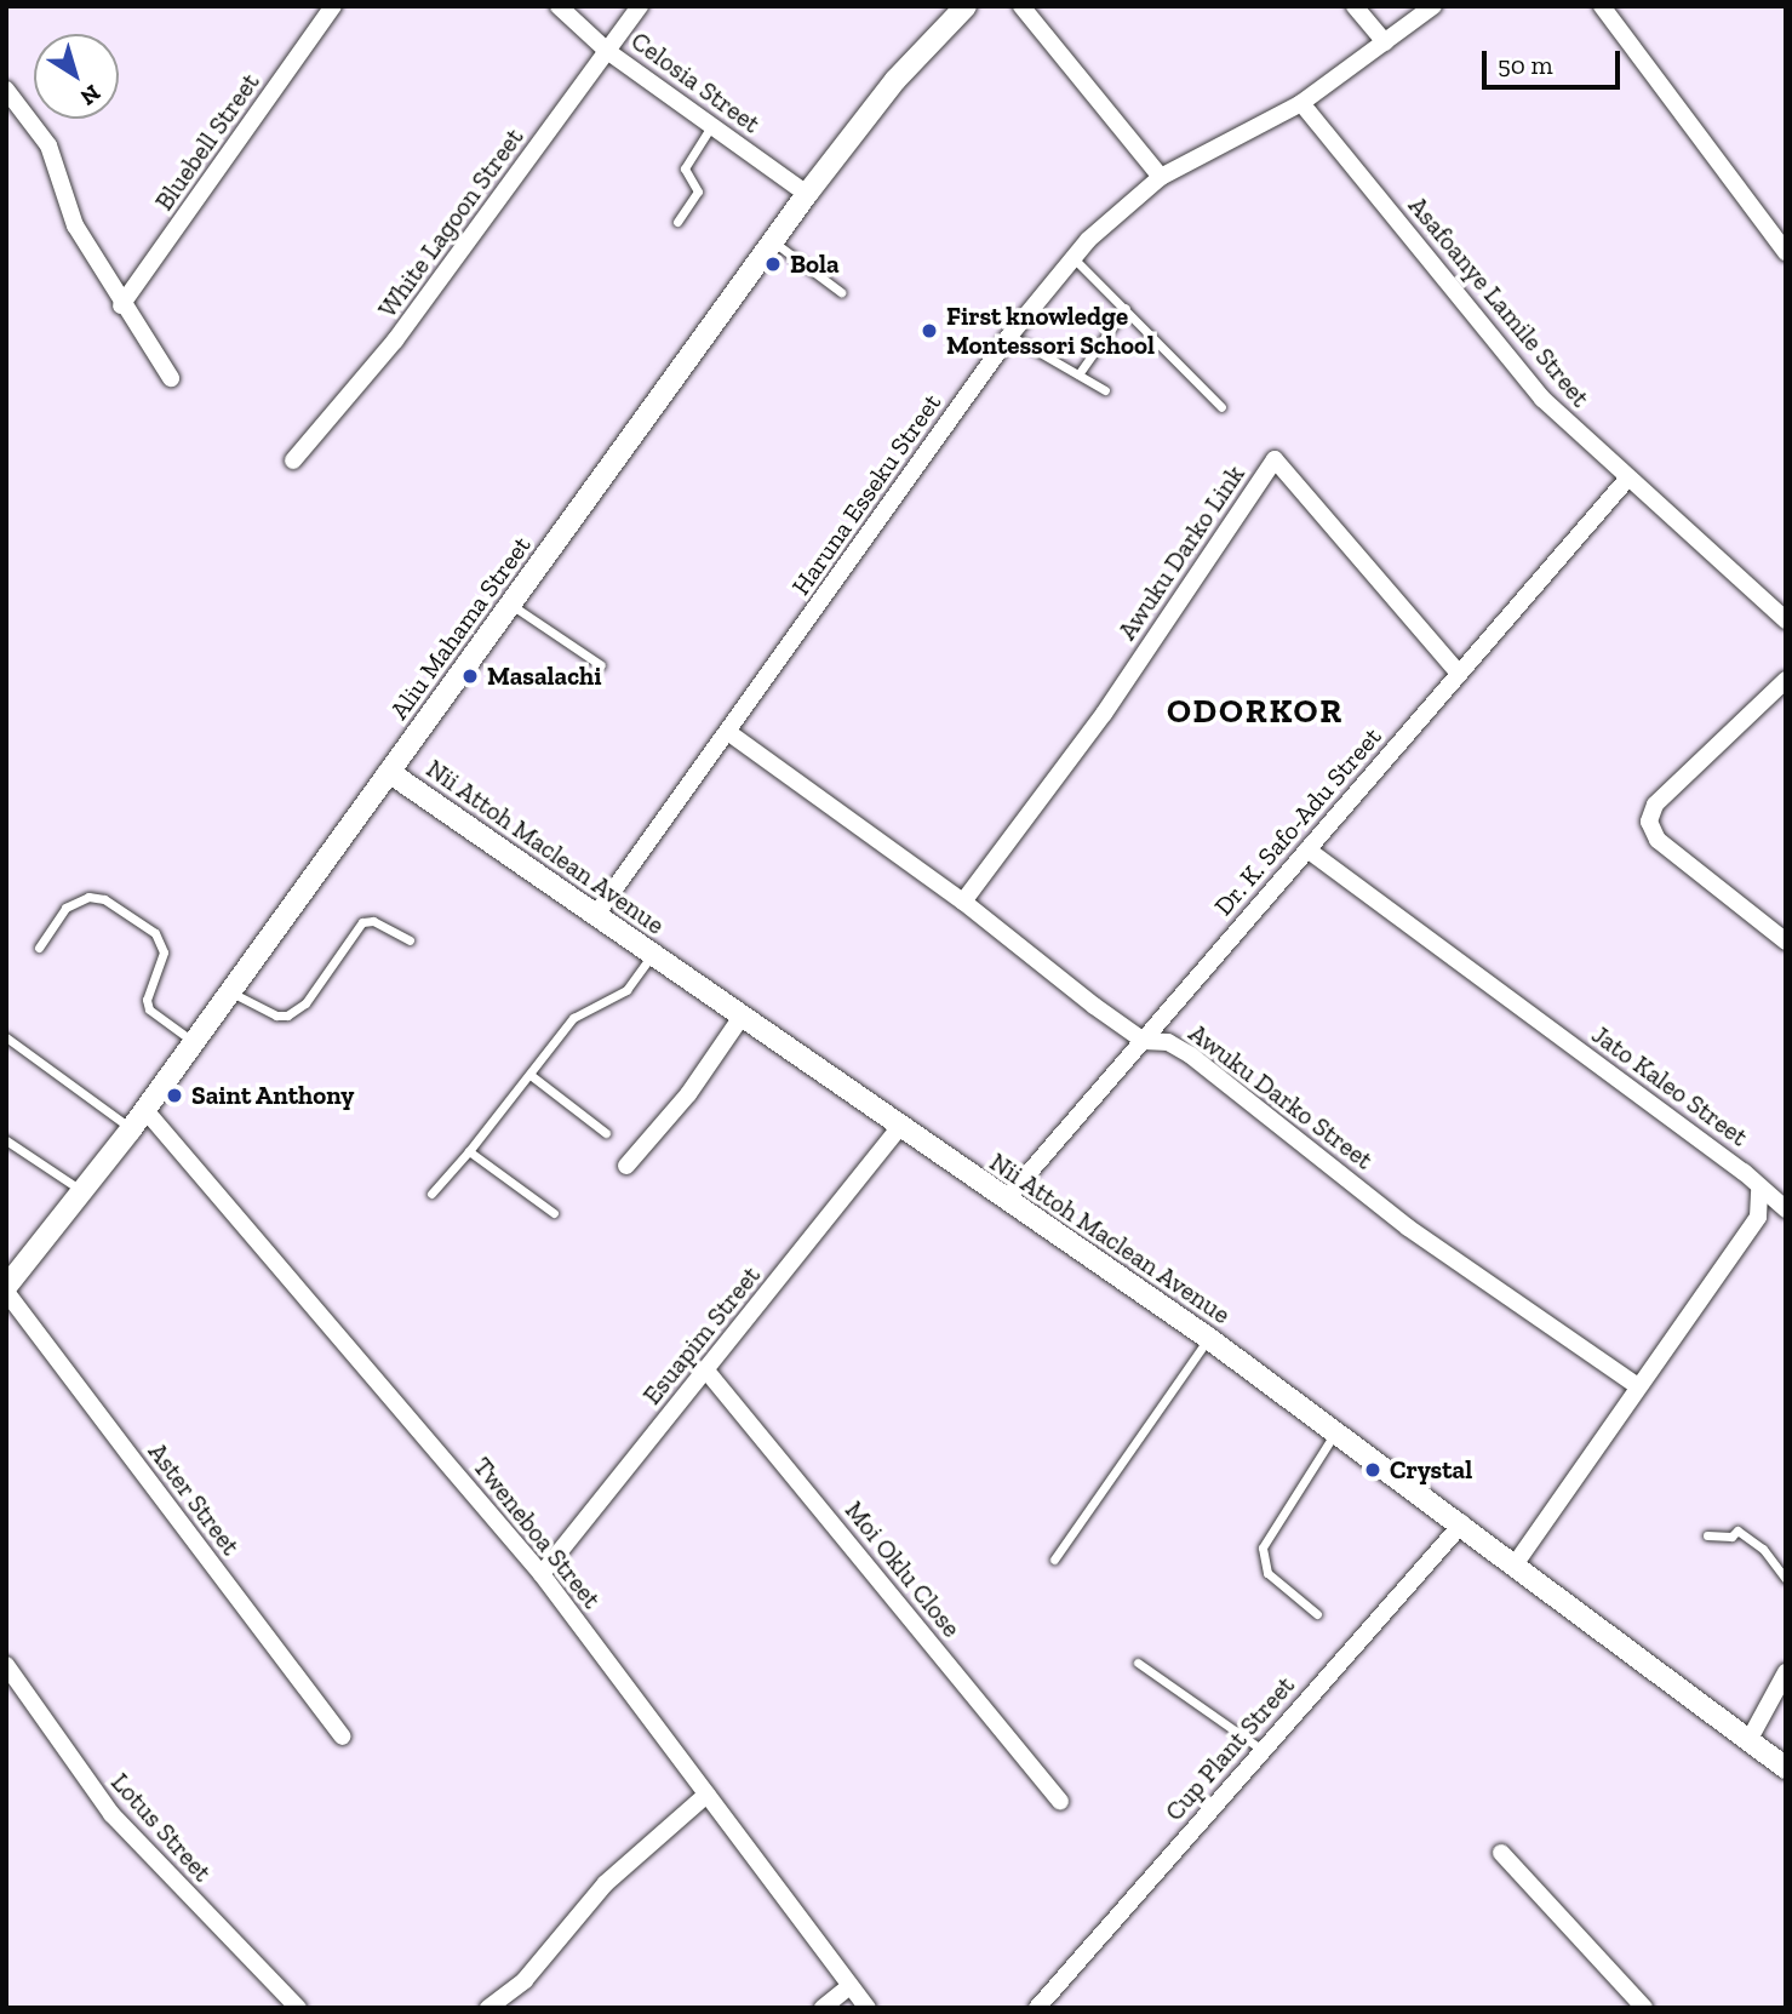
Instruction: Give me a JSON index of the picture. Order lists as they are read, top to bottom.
{
  "streets": {
    "street": [
      "Celosia Street",
      "Bluebell Street",
      "White Lagoon Street",
      "Asafoanye Lamile Street",
      "Haruna Esseku Street",
      "Awuku Darko Link",
      "Aliu Mahama Street",
      "Dr. K. Safo-Adu Street",
      "Nii Attoh Maclean Avenue",
      "Jato Kaleo Street",
      "Awuku Darko Street",
      "Esuapim Street",
      "Aster Street",
      "Tweneboa Street",
      "Moi Oklu Close",
      "Cup Plant Street",
      "Lotus Street"
    ]
  },
  "crossings": [
    ["Celosia Street", "White Lagoon Street"],
    ["Celosia Street", "Aliu Mahama Street"],
    ["Asafoanye Lamile Street", "Haruna Esseku Street"],
    ["Asafoanye Lamile Street", "Dr. K. Safo-Adu Street"],
    ["Haruna Esseku Street", "Nii Attoh Maclean Avenue"],
    ["Haruna Esseku Street", "Awuku Darko Street"],
    ["Awuku Darko Link", "Dr. K. Safo-Adu Street"],
    ["Awuku Darko Link", "Awuku Darko Street"],
    ["Aliu Mahama Street", "Nii Attoh Maclean Avenue"],
    ["Aliu Mahama Street", "Aster Street"],
    ["Aliu Mahama Street", "Tweneboa Street"],
    ["Dr. K. Safo-Adu Street", "Nii Attoh Maclean Avenue"],
    ["Dr. K. Safo-Adu Street", "Jato Kaleo Street"],
    ["Dr. K. Safo-Adu Street", "Awuku Darko Street"],
    ["Nii Attoh Maclean Avenue", "Esuapim Street"],
    ["Nii Attoh Maclean Avenue", "Cup Plant Street"],
    ["Esuapim Street", "Tweneboa Street"],
    ["Esuapim Street", "Moi Oklu Close"]
  ],
  "districts": ["ODORKOR"],
  "places": [
    "Bola",
    "First knowledge Montessori School",
    "Masalachi",
    "Saint Anthony",
    "Crystal"
  ],
  "scale_bar": "50 m",
  "north": "bottom right"
}
